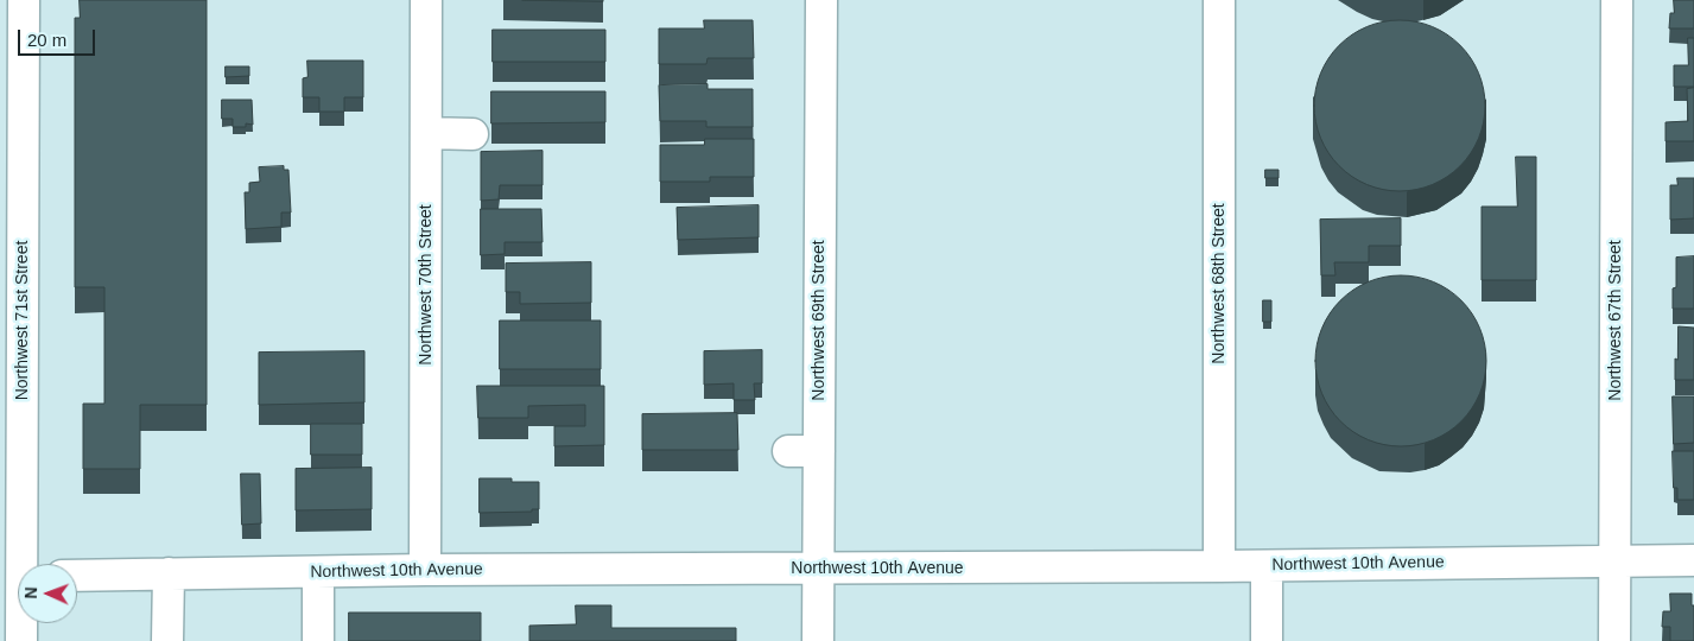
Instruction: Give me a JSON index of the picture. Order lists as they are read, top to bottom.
{
  "streets": {
    "street": [
      "Northwest 68th Street",
      "Northwest 70th Street",
      "Northwest 71st Street",
      "Northwest 69th Street",
      "Northwest 67th Street",
      "Northwest 10th Avenue"
    ]
  },
  "crossings": [
    ["Northwest 68th Street", "Northwest 10th Avenue"],
    ["Northwest 70th Street", "Northwest 10th Avenue"],
    ["Northwest 69th Street", "Northwest 10th Avenue"],
    ["Northwest 67th Street", "Northwest 10th Avenue"]
  ],
  "scale_bar": "20 m",
  "north": "left"
}
